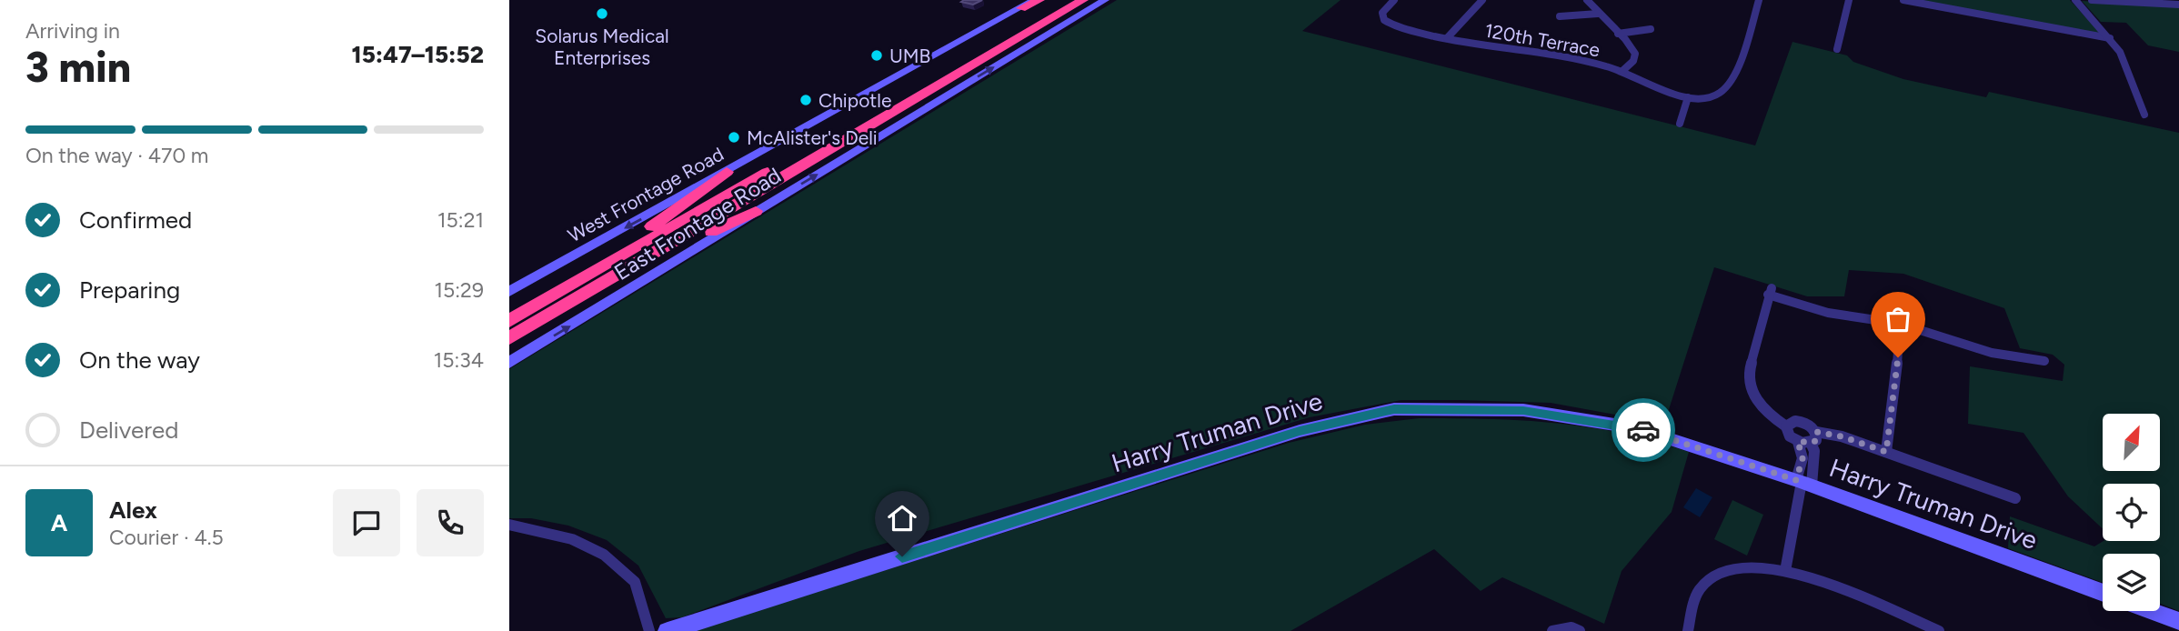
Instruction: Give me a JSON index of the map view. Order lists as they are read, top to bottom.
{
  "streets": {
    "street": [
      "120th Terrace",
      "West Frontage Road",
      "East Frontage Road",
      "Harry Truman Drive"
    ]
  },
  "one_way": ["West Frontage Road", "East Frontage Road"],
  "places": [
    "Solarus Medical Enterprises",
    "UMB",
    "Chipotle",
    "McAlister's Deli"
  ],
  "north": "top right",
  "page": {
    "heading": ["3 min", "Arriving in", "15:47–15:52"],
    "panel": ["Alex", "Courier · 4.5"],
    "bar": "On the way · 470 m",
    "list": [
      ["Confirmed", "15:21"],
      ["Preparing", "15:29"],
      ["On the way", "15:34"],
      "Delivered"
    ],
    "round": "A"
  }
}
